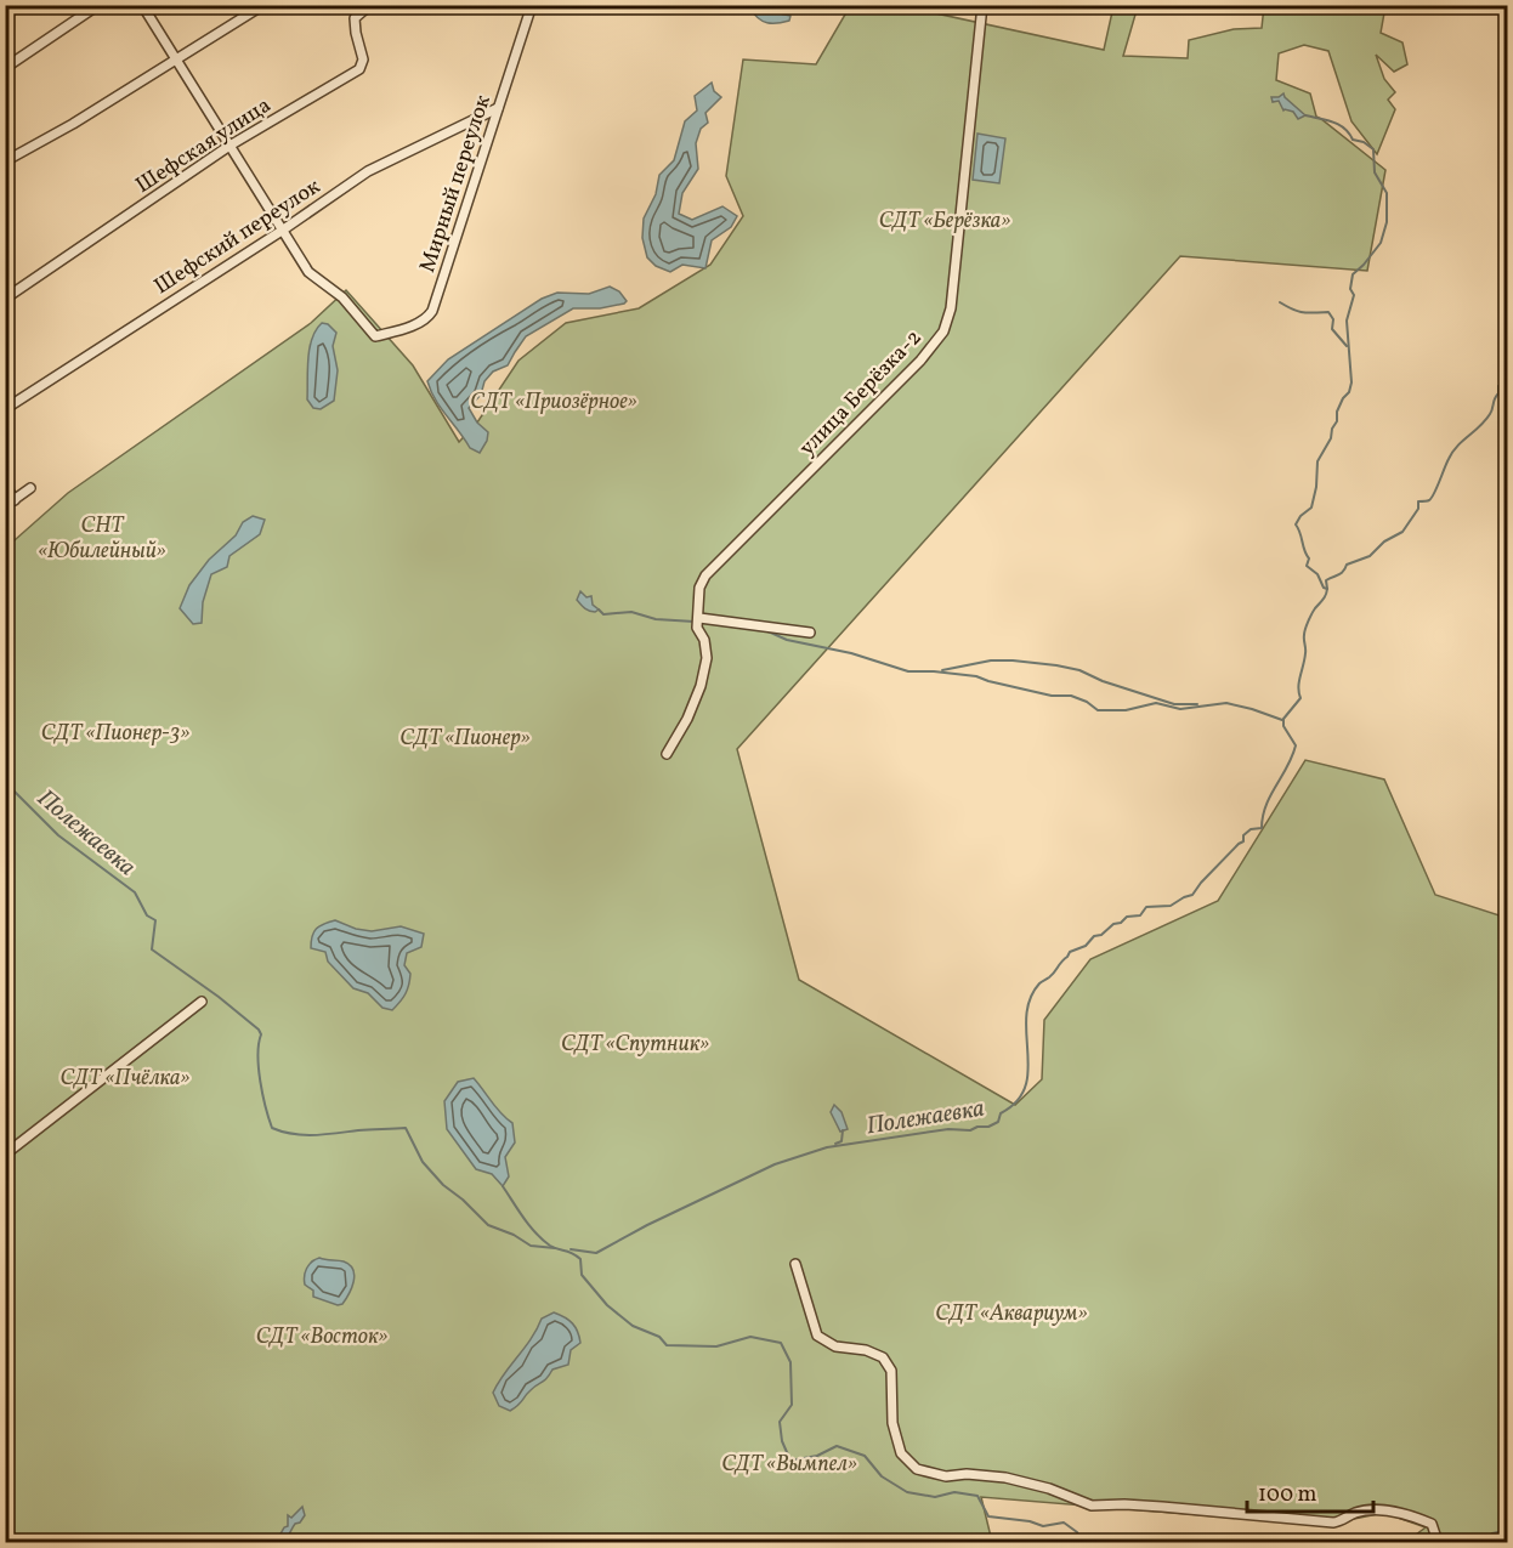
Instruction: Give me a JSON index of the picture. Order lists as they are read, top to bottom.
{
  "streets": {
    "street": [
      "Шефская улица",
      "Мирный переулок",
      "Шефский переулок",
      "улица Берёзка-2"
    ]
  },
  "crossings": [
    ["Мирный переулок", "Шефский переулок"]
  ],
  "water": ["Полежаевка"],
  "parks": [
    "СДТ «Берёзка»",
    "СДТ «Приозёрное»",
    "СНТ «Юбилейный»",
    "СДТ «Пионер-3»",
    "СДТ «Пионер»",
    "СДТ «Спутник»",
    "СДТ «Пчёлка»",
    "СДТ «Аквариум»",
    "СДТ «Восток»",
    "СДТ «Вымпел»"
  ],
  "scale_bar": "100 m"
}
